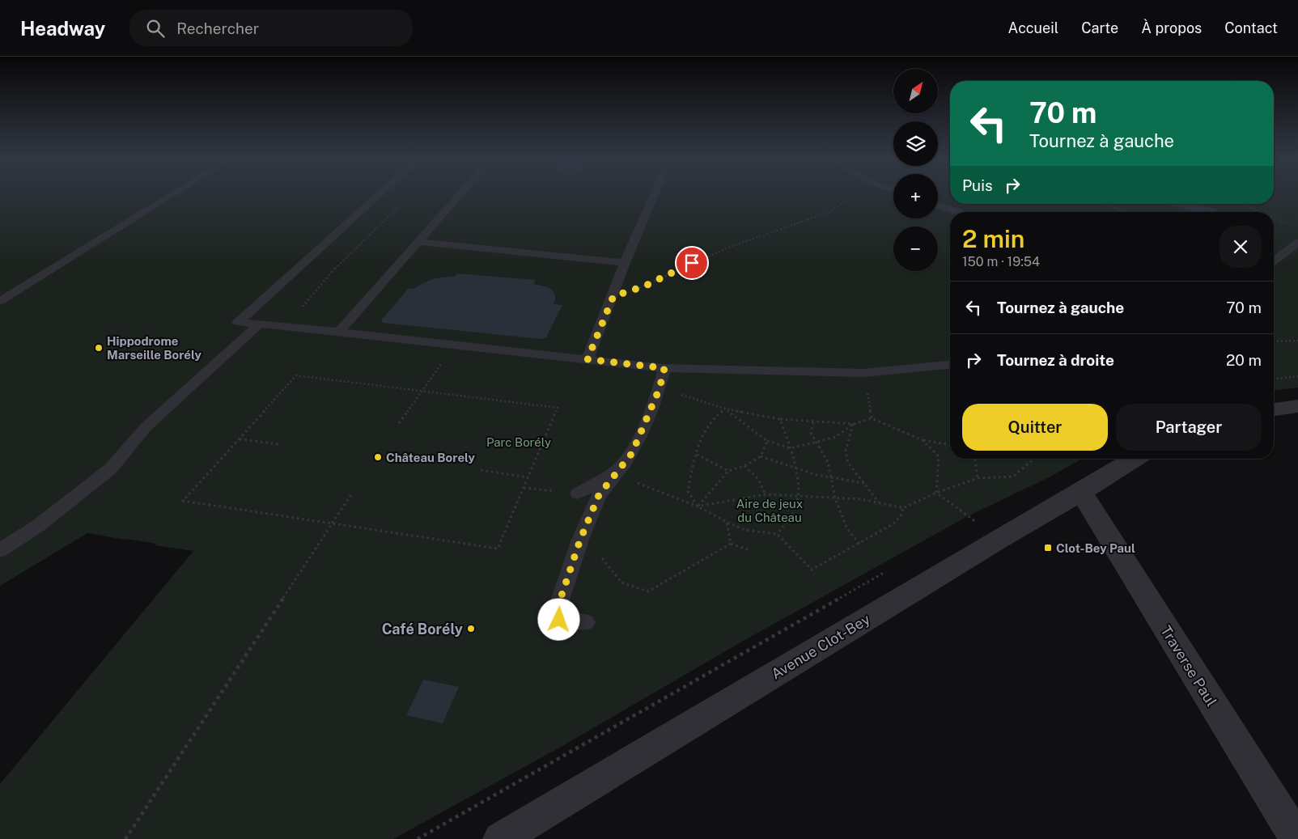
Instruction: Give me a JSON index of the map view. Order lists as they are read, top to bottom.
{
  "streets": {
    "street": ["Avenue Clot-Bey", "Traverse Paul"]
  },
  "crossings": [
    ["Avenue Clot-Bey", "Traverse Paul"]
  ],
  "parks": ["Parc Borély", "Aire de jeux du Château"],
  "places": {
    "other": ["Hippodrome Marseille Borély", "Château Borely", "Café Borély"],
    "transit": ["Clot-Bey Paul"]
  },
  "north": "top right",
  "page": {
    "header": "Headway",
    "search": "Rechercher",
    "nav": [
      "Accueil",
      "Carte",
      "À propos",
      "Contact"
    ],
    "map_buttons": ["+", "−"],
    "turn": ["70 m", "Tournez à gauche"],
    "then": "Puis",
    "heading": ["2 min", "150 m · 19:54"],
    "list": [
      {
        "name": "Tournez à gauche",
        "value": "70 m"
      },
      {
        "name": "Tournez à droite",
        "value": "20 m"
      }
    ],
    "buttons": ["Quitter", "Partager"]
  }
}
